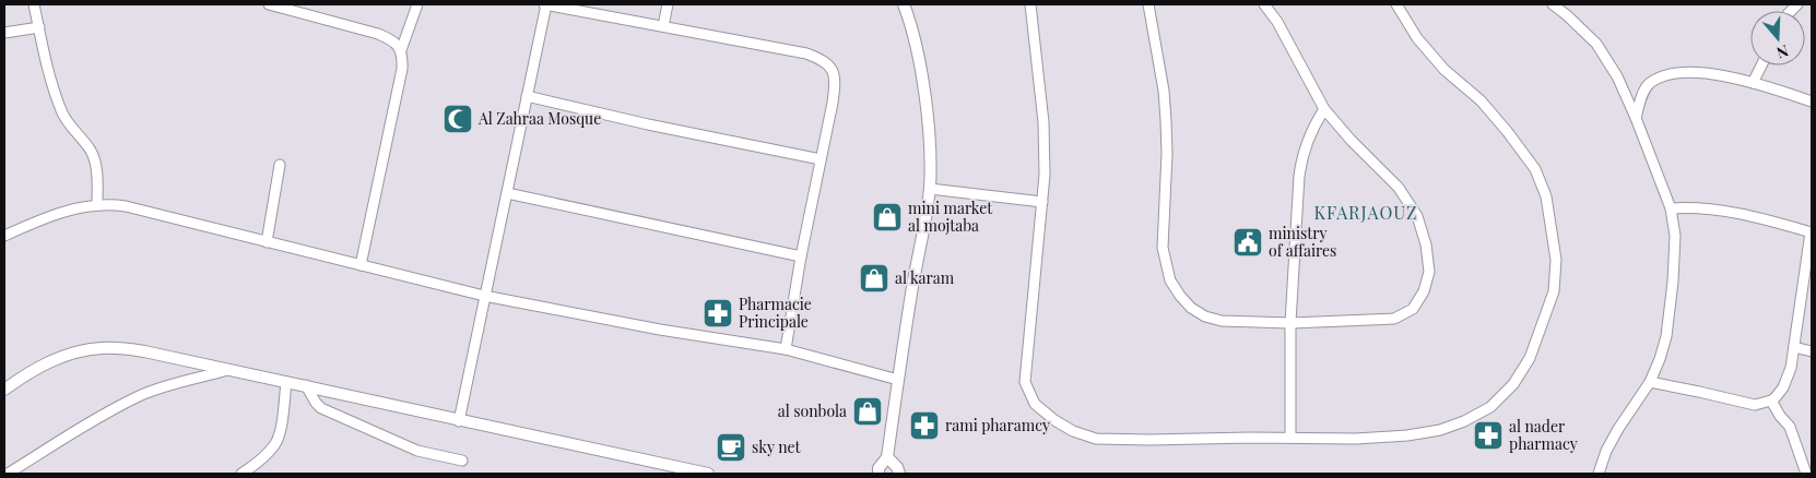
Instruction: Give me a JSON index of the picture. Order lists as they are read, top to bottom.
{
  "districts": ["KFARJAOUZ"],
  "places": {
    "mosque": ["Al Zahraa Mosque"],
    "shop": ["mini market al mojtaba", "al karam", "al sonbola"],
    "public building": ["ministry of affaires"],
    "pharmacy": ["Pharmacie Principale", "rami pharamcy", "al nader pharmacy"],
    "cafe": ["sky net"]
  },
  "north": "bottom"
}
